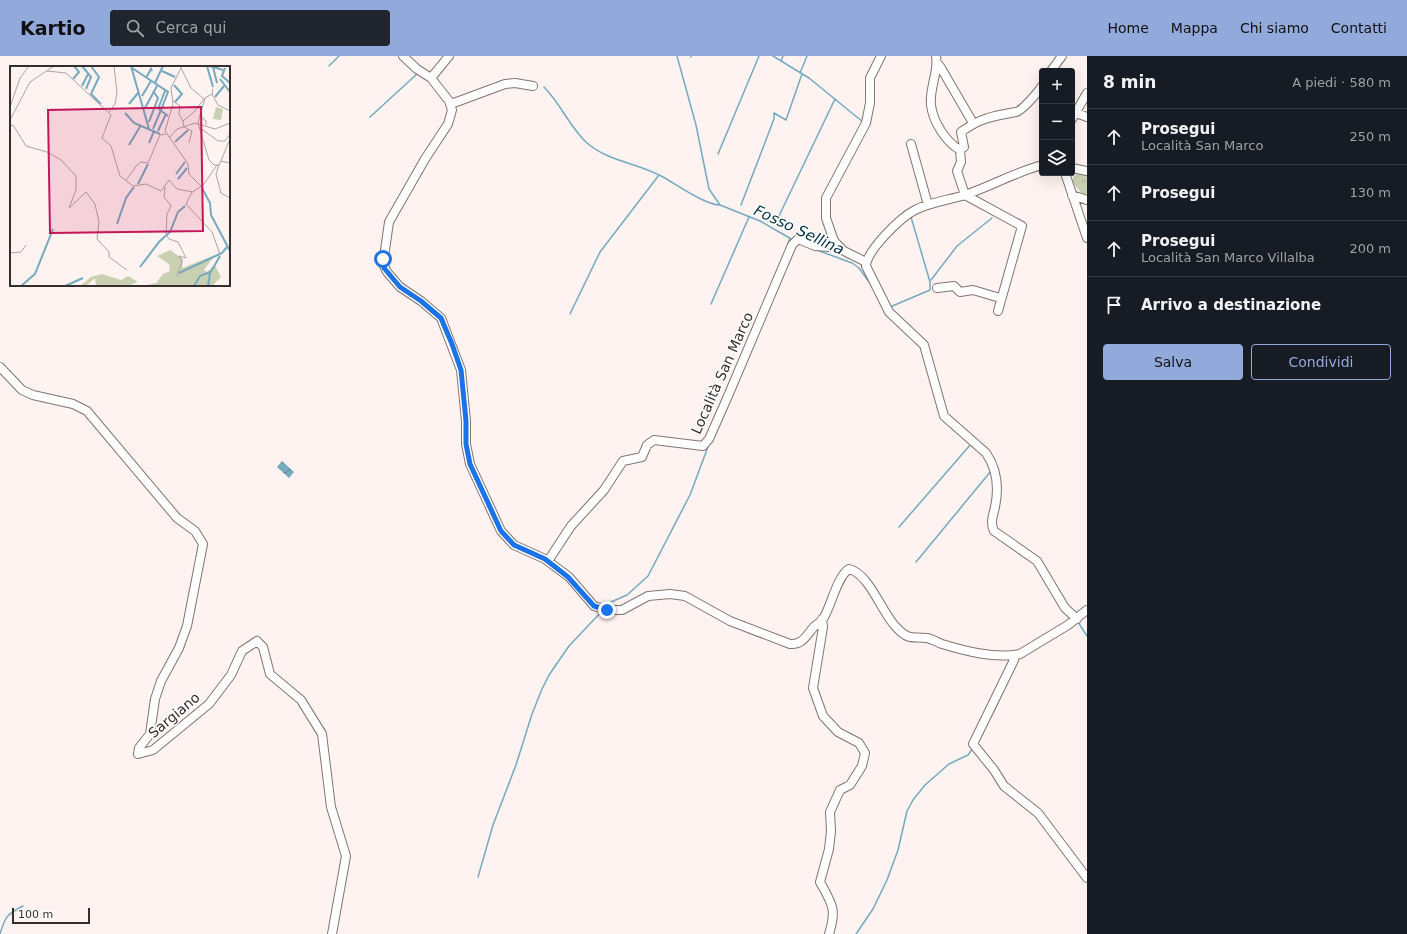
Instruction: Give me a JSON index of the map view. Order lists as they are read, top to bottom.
{
  "streets": {
    "street": ["Località San Marco", "Sargiano"]
  },
  "water": ["Fosso Sellina"],
  "scale_bar": "100 m",
  "page": {
    "header": "Kartio",
    "search": "Cerca qui",
    "nav": [
      "Home",
      "Mappa",
      "Chi siamo",
      "Contatti"
    ],
    "heading": ["8 min", "A piedi · 580 m"],
    "map_buttons": ["+", "−"],
    "list": [
      ["Prosegui", "Località San Marco", "250 m"],
      ["Prosegui", "130 m"],
      ["Prosegui", "Località San Marco Villalba", "200 m"],
      "Arrivo a destinazione"
    ],
    "buttons": ["Salva", "Condividi"],
    "scale": "100 m"
  }
}
